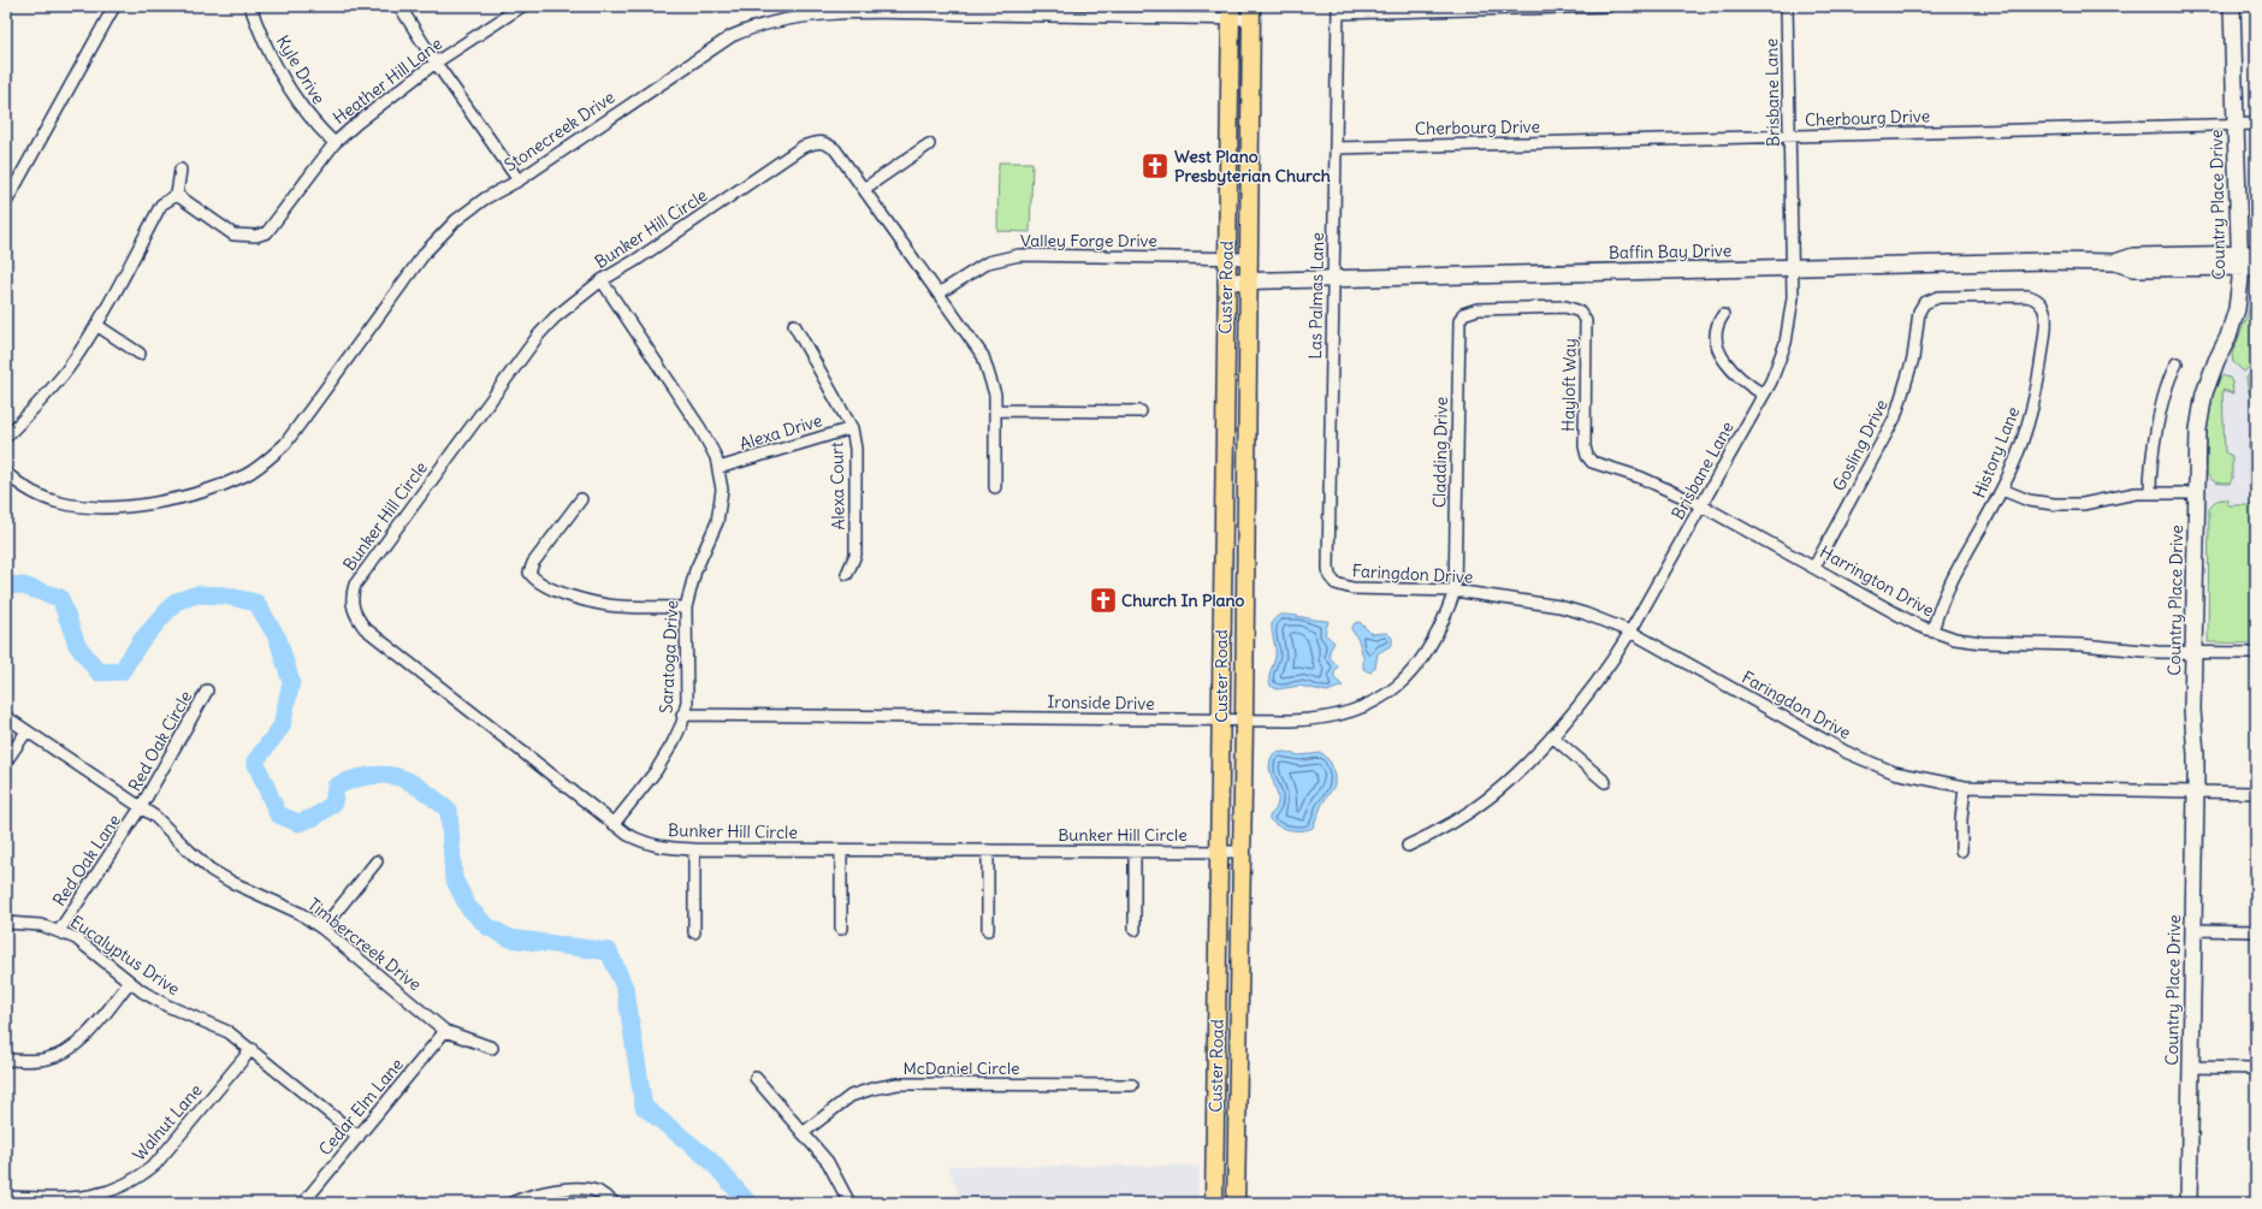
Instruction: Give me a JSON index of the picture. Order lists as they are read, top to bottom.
{
  "streets": {
    "main road": ["Custer Road"],
    "street": [
      "Kyle Drive",
      "Heather Hill Lane",
      "Brisbane Lane",
      "Cherbourg Drive",
      "Stonecreek Drive",
      "Country Place Drive",
      "Bunker Hill Circle",
      "Valley Forge Drive",
      "Baffin Bay Drive",
      "Las Palmas Lane",
      "Hayloft Way",
      "Alexa Drive",
      "Gosling Drive",
      "Cladding Drive",
      "History Lane",
      "Alexa Court",
      "Faringdon Drive",
      "Harrington Drive",
      "Saratoga Drive",
      "Ironside Drive",
      "Red Oak Circle",
      "Red Oak Lane",
      "Timbercreek Drive",
      "Eucalyptus Drive",
      "McDaniel Circle",
      "Cedar Elm Lane",
      "Walnut Lane"
    ]
  },
  "crossings": [
    ["Kyle Drive", "Heather Hill Lane"],
    ["Brisbane Lane", "Cherbourg Drive"],
    ["Brisbane Lane", "Baffin Bay Drive"],
    ["Brisbane Lane", "Faringdon Drive"],
    ["Brisbane Lane", "Harrington Drive"],
    ["Cherbourg Drive", "Country Place Drive"],
    ["Cherbourg Drive", "Las Palmas Lane"],
    ["Stonecreek Drive", "Custer Road"],
    ["Country Place Drive", "Baffin Bay Drive"],
    ["Country Place Drive", "Faringdon Drive"],
    ["Country Place Drive", "Harrington Drive"],
    ["Bunker Hill Circle", "Valley Forge Drive"],
    ["Bunker Hill Circle", "Custer Road"],
    ["Bunker Hill Circle", "Saratoga Drive"],
    ["Valley Forge Drive", "Custer Road"],
    ["Baffin Bay Drive", "Custer Road"],
    ["Baffin Bay Drive", "Las Palmas Lane"],
    ["Custer Road", "Ironside Drive"],
    ["Las Palmas Lane", "Faringdon Drive"],
    ["Hayloft Way", "Cladding Drive"],
    ["Hayloft Way", "Harrington Drive"],
    ["Alexa Drive", "Alexa Court"],
    ["Alexa Drive", "Saratoga Drive"],
    ["Gosling Drive", "History Lane"],
    ["Gosling Drive", "Harrington Drive"],
    ["Cladding Drive", "Faringdon Drive"],
    ["Cladding Drive", "Ironside Drive"],
    ["History Lane", "Harrington Drive"],
    ["Faringdon Drive", "Ironside Drive"],
    ["Saratoga Drive", "Ironside Drive"],
    ["Red Oak Circle", "Red Oak Lane"],
    ["Red Oak Circle", "Timbercreek Drive"],
    ["Red Oak Lane", "Timbercreek Drive"],
    ["Red Oak Lane", "Eucalyptus Drive"],
    ["Timbercreek Drive", "Cedar Elm Lane"],
    ["Eucalyptus Drive", "Cedar Elm Lane"],
    ["Eucalyptus Drive", "Walnut Lane"]
  ],
  "places": {
    "church": ["West Plano Presbyterian Church", "Church In Plano"]
  }
}
